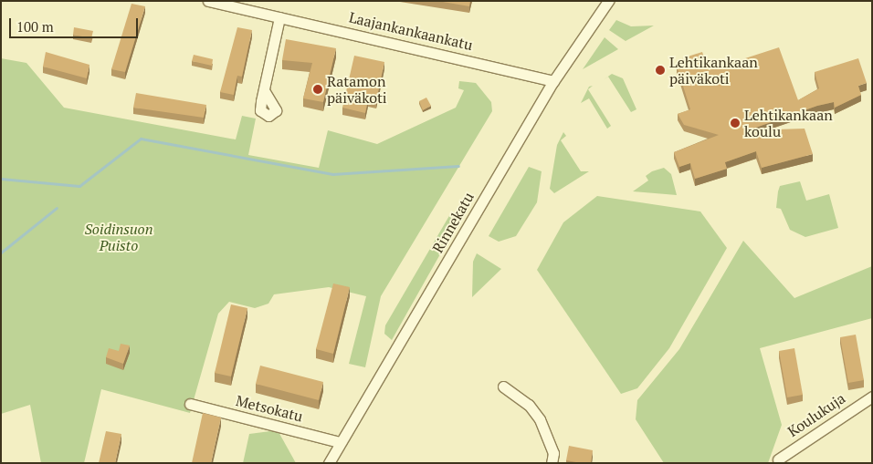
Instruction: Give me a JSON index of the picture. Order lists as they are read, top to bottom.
{
  "streets": {
    "street": [
      "Laajankankaankatu",
      "Rinnekatu",
      "Metsokatu",
      "Koulukuja"
    ]
  },
  "crossings": [
    ["Laajankankaankatu", "Rinnekatu"],
    ["Rinnekatu", "Metsokatu"]
  ],
  "parks": ["Soidinsuon Puisto"],
  "places": ["Lehtikankaan päiväkoti", "Ratamon päiväkoti", "Lehtikankaan koulu"],
  "scale_bar": "100 m"
}
